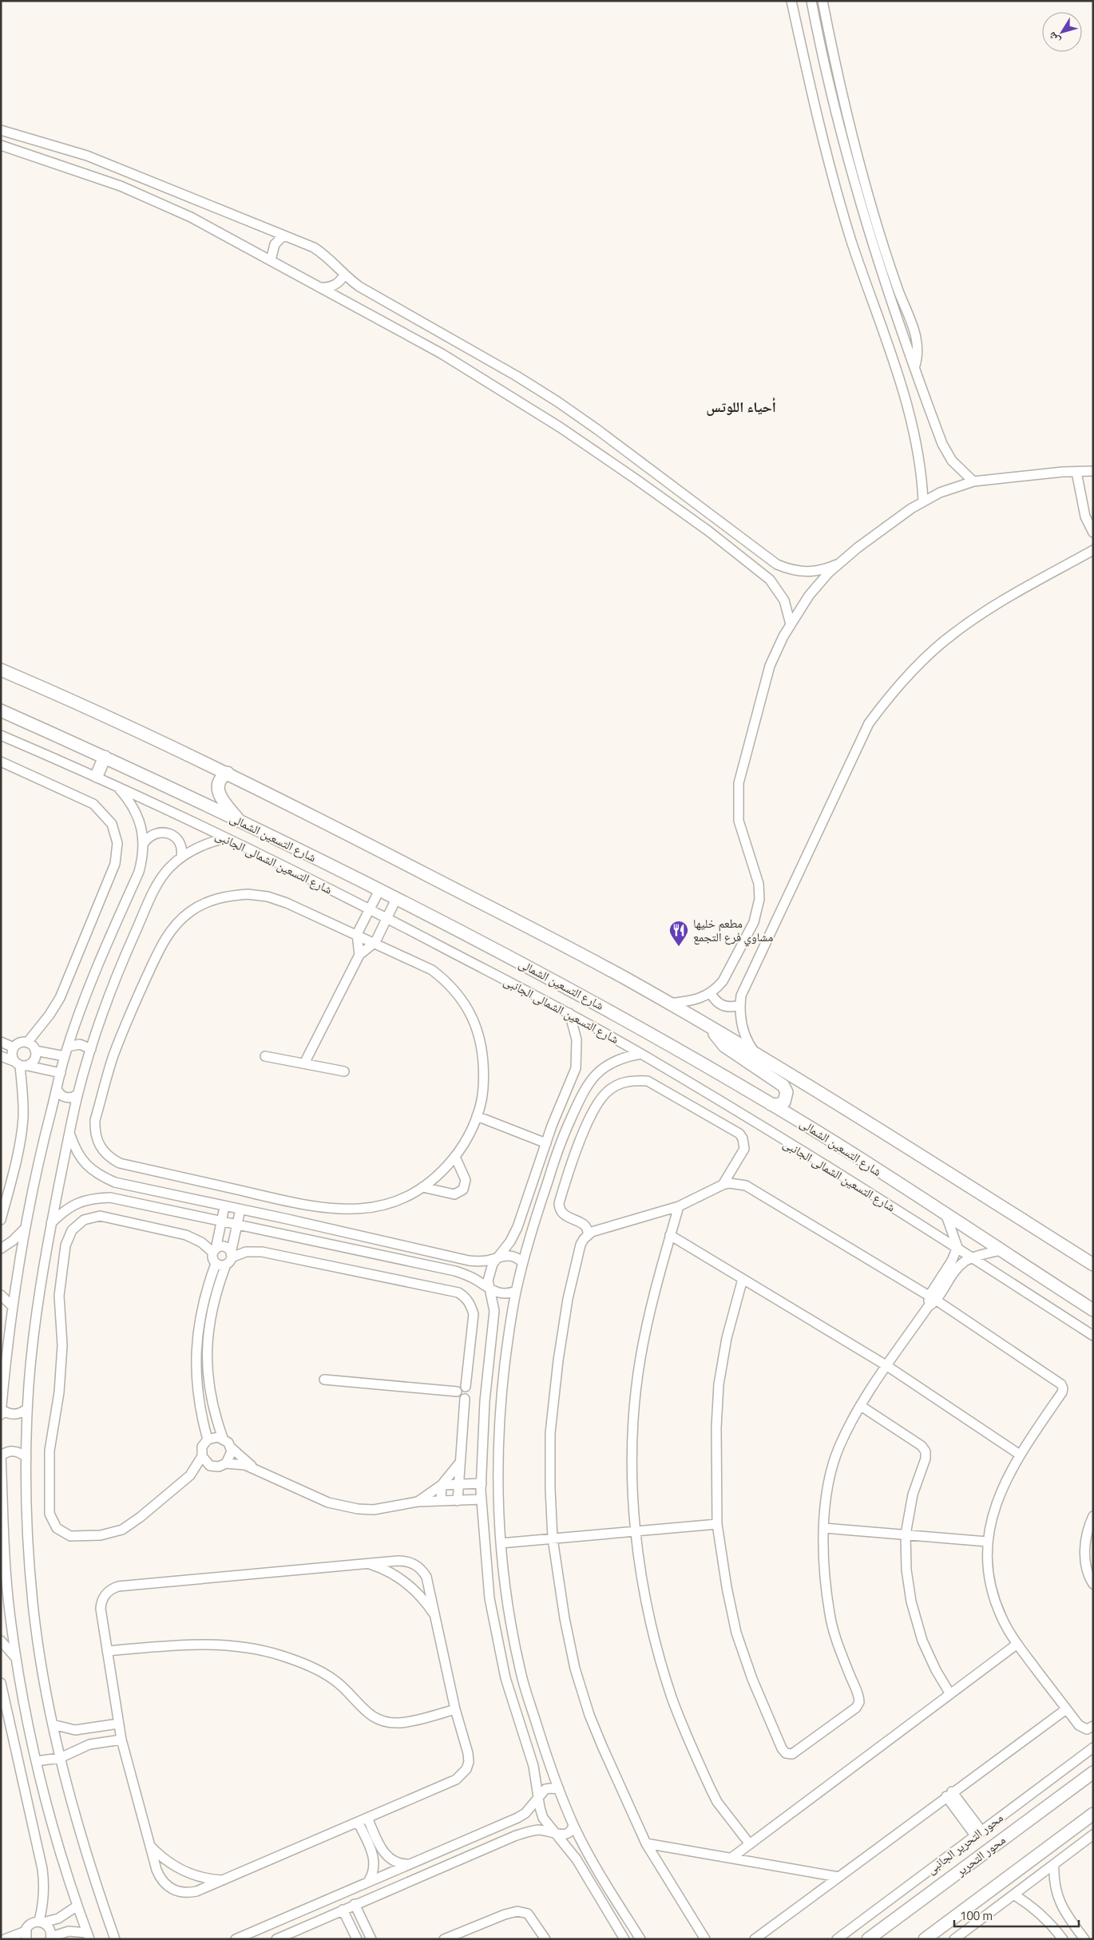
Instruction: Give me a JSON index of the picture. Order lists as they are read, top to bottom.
{
  "streets": {
    "main road": ["شارع التسعين الشمالى", "محور التحرير"],
    "street": ["شارع التسعين الشمالى الجانبى", "محور التحرير الجانبى"]
  },
  "districts": ["أحياء اللوتس"],
  "places": {
    "restaurant": ["مطعم خليها مشاوي فرع التجمع"]
  },
  "scale_bar": "100 m",
  "north": "bottom left"
}
